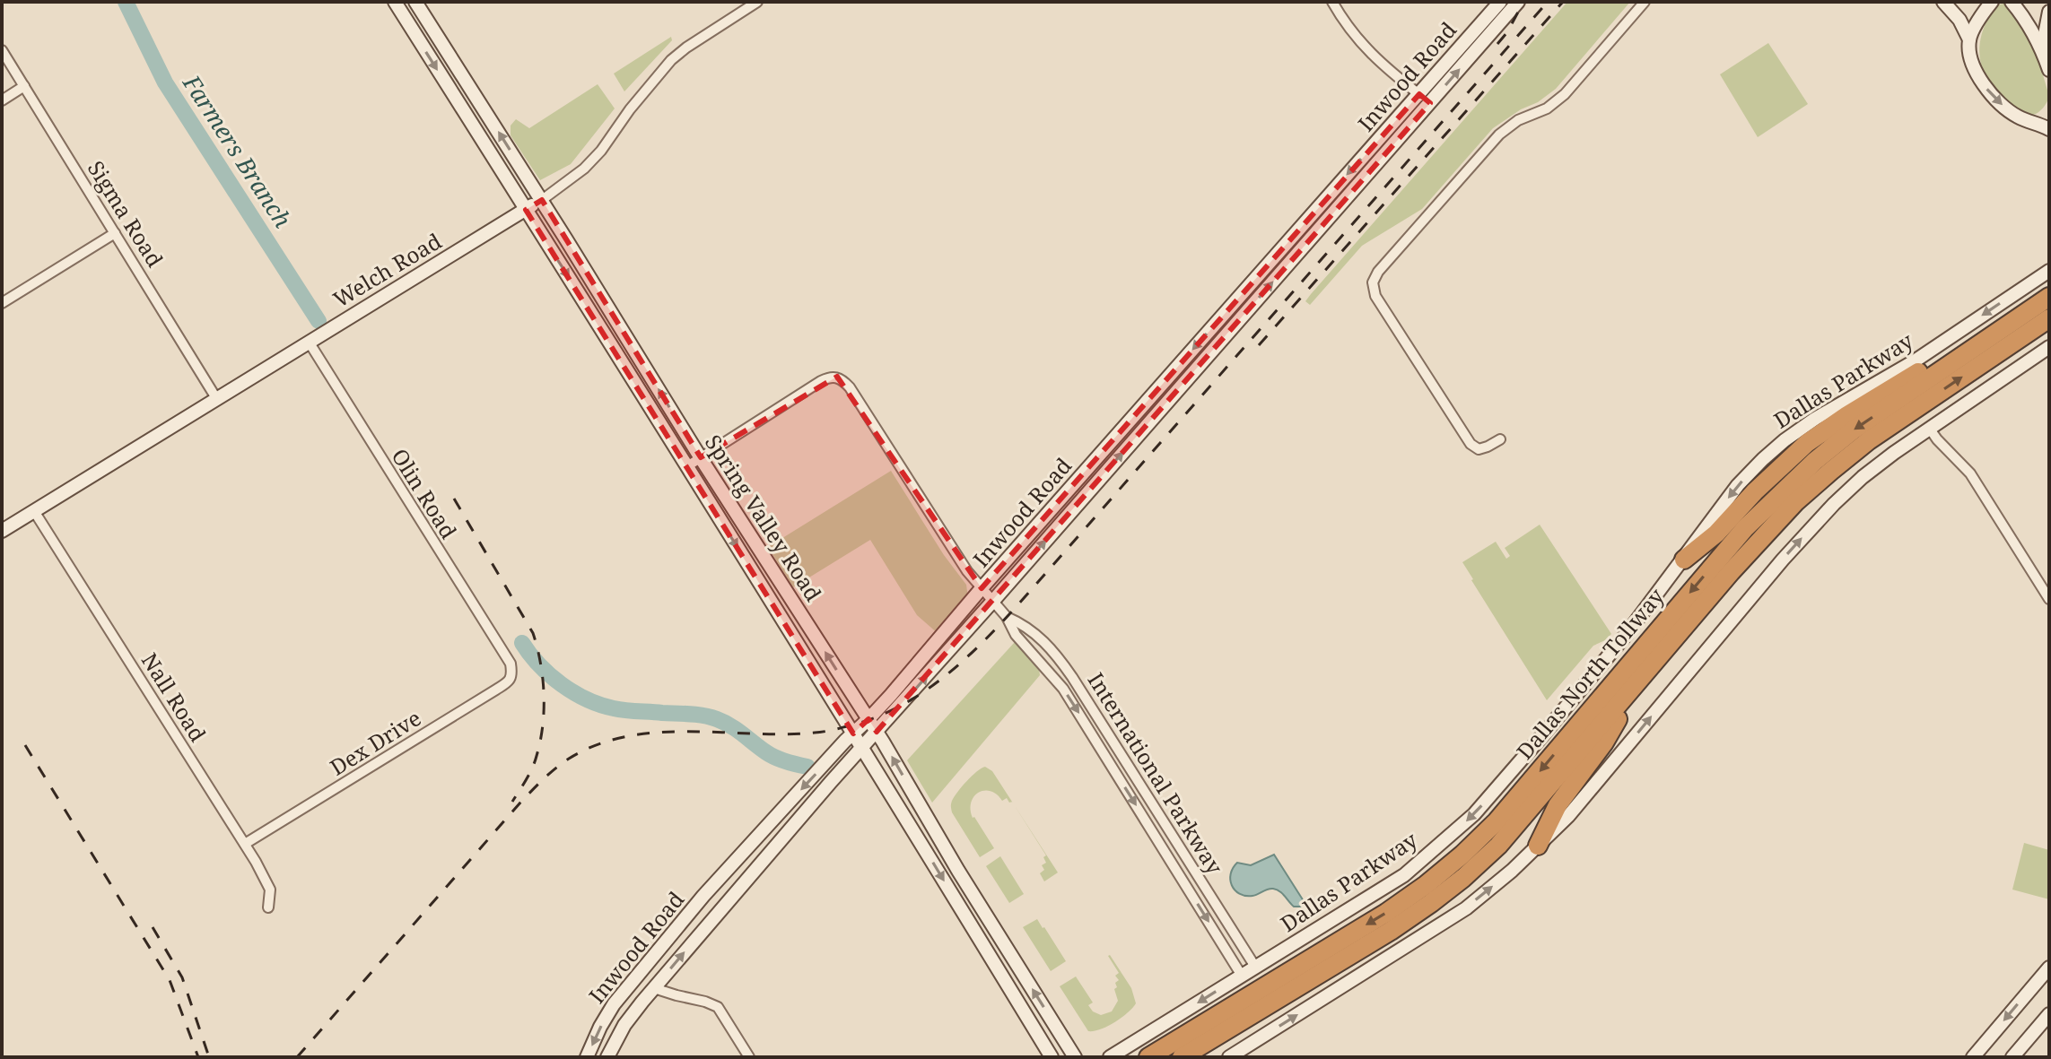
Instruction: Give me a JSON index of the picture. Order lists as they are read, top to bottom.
{
  "streets": {
    "highway": ["Dallas North Tollway"],
    "main road": [
      "Inwood Road",
      "Welch Road",
      "Dallas Parkway",
      "Spring Valley Road"
    ],
    "street": [
      "Sigma Road",
      "Olin Road",
      "Nall Road",
      "Dex Drive",
      "International Parkway"
    ]
  },
  "crossings": [
    ["Inwood Road", "Spring Valley Road"],
    ["Inwood Road", "International Parkway"],
    ["Sigma Road", "Welch Road"],
    ["Welch Road", "Olin Road"],
    ["Welch Road", "Spring Valley Road"],
    ["Welch Road", "Nall Road"],
    ["Dallas Parkway", "International Parkway"],
    ["Olin Road", "Dex Drive"],
    ["Spring Valley Road", "International Parkway"],
    ["Nall Road", "Dex Drive"]
  ],
  "water": ["Farmers Branch"]
}
